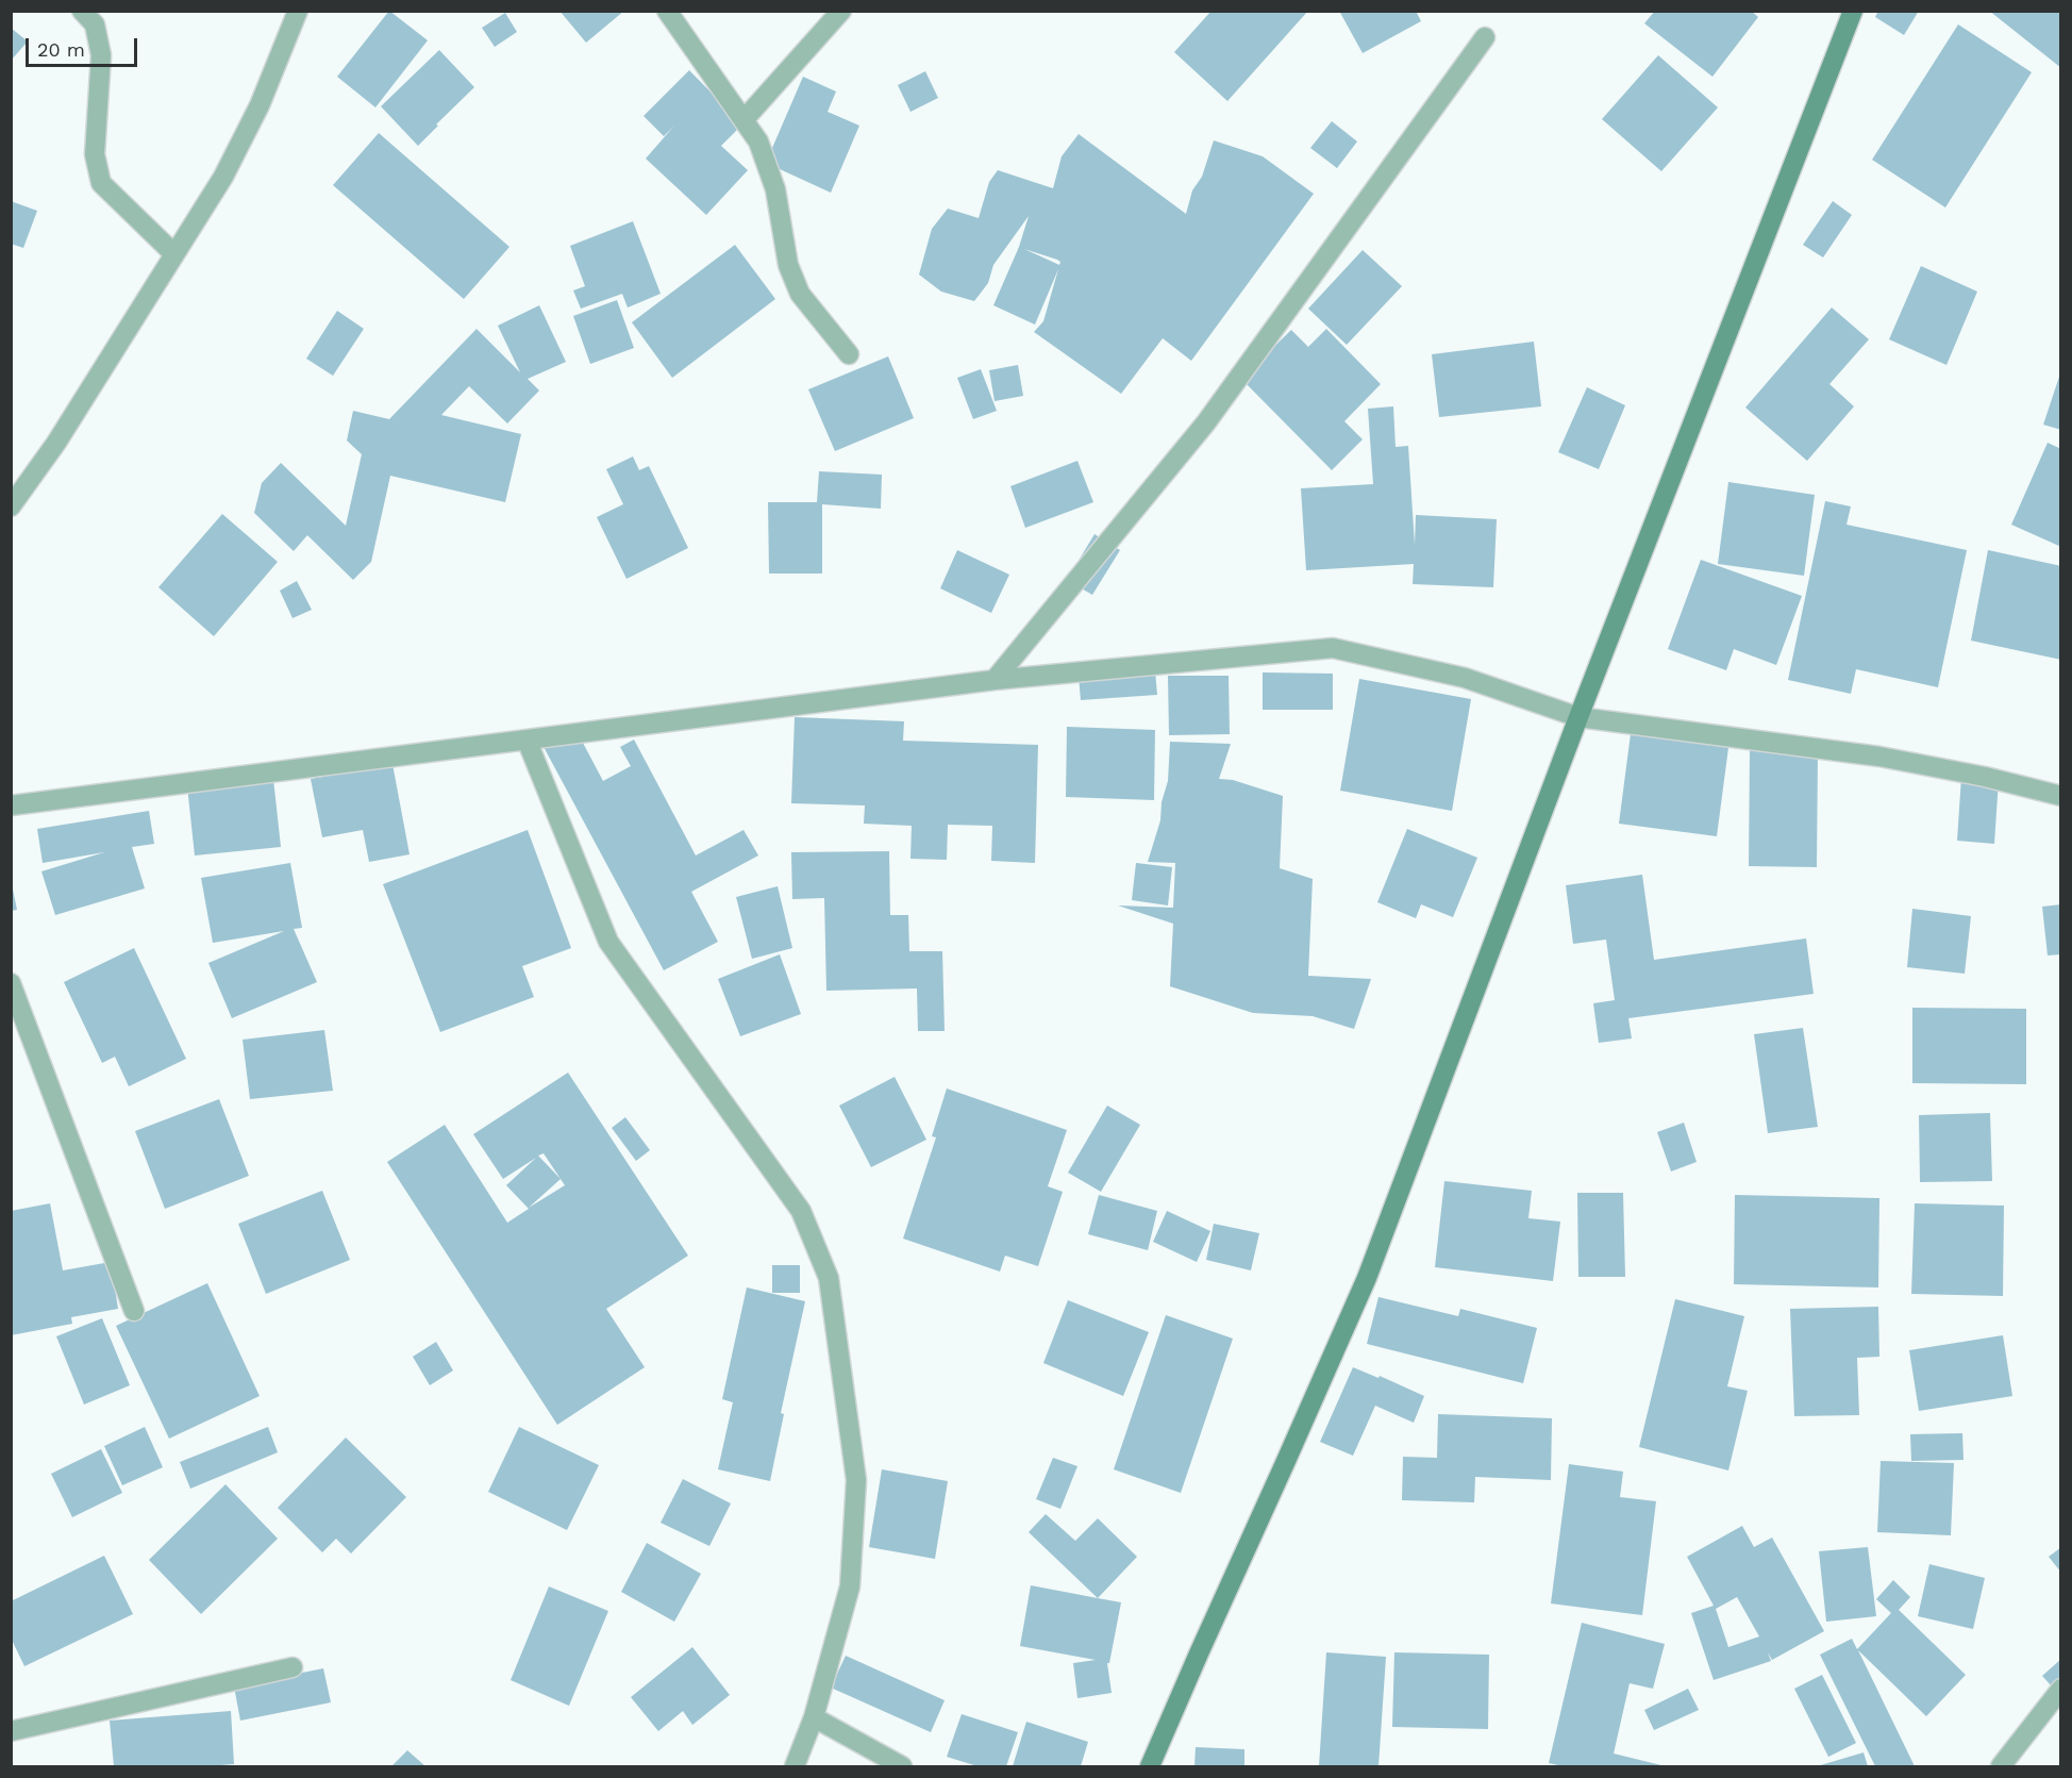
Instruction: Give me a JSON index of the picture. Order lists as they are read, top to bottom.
{
  "scale_bar": "20 m"
}
